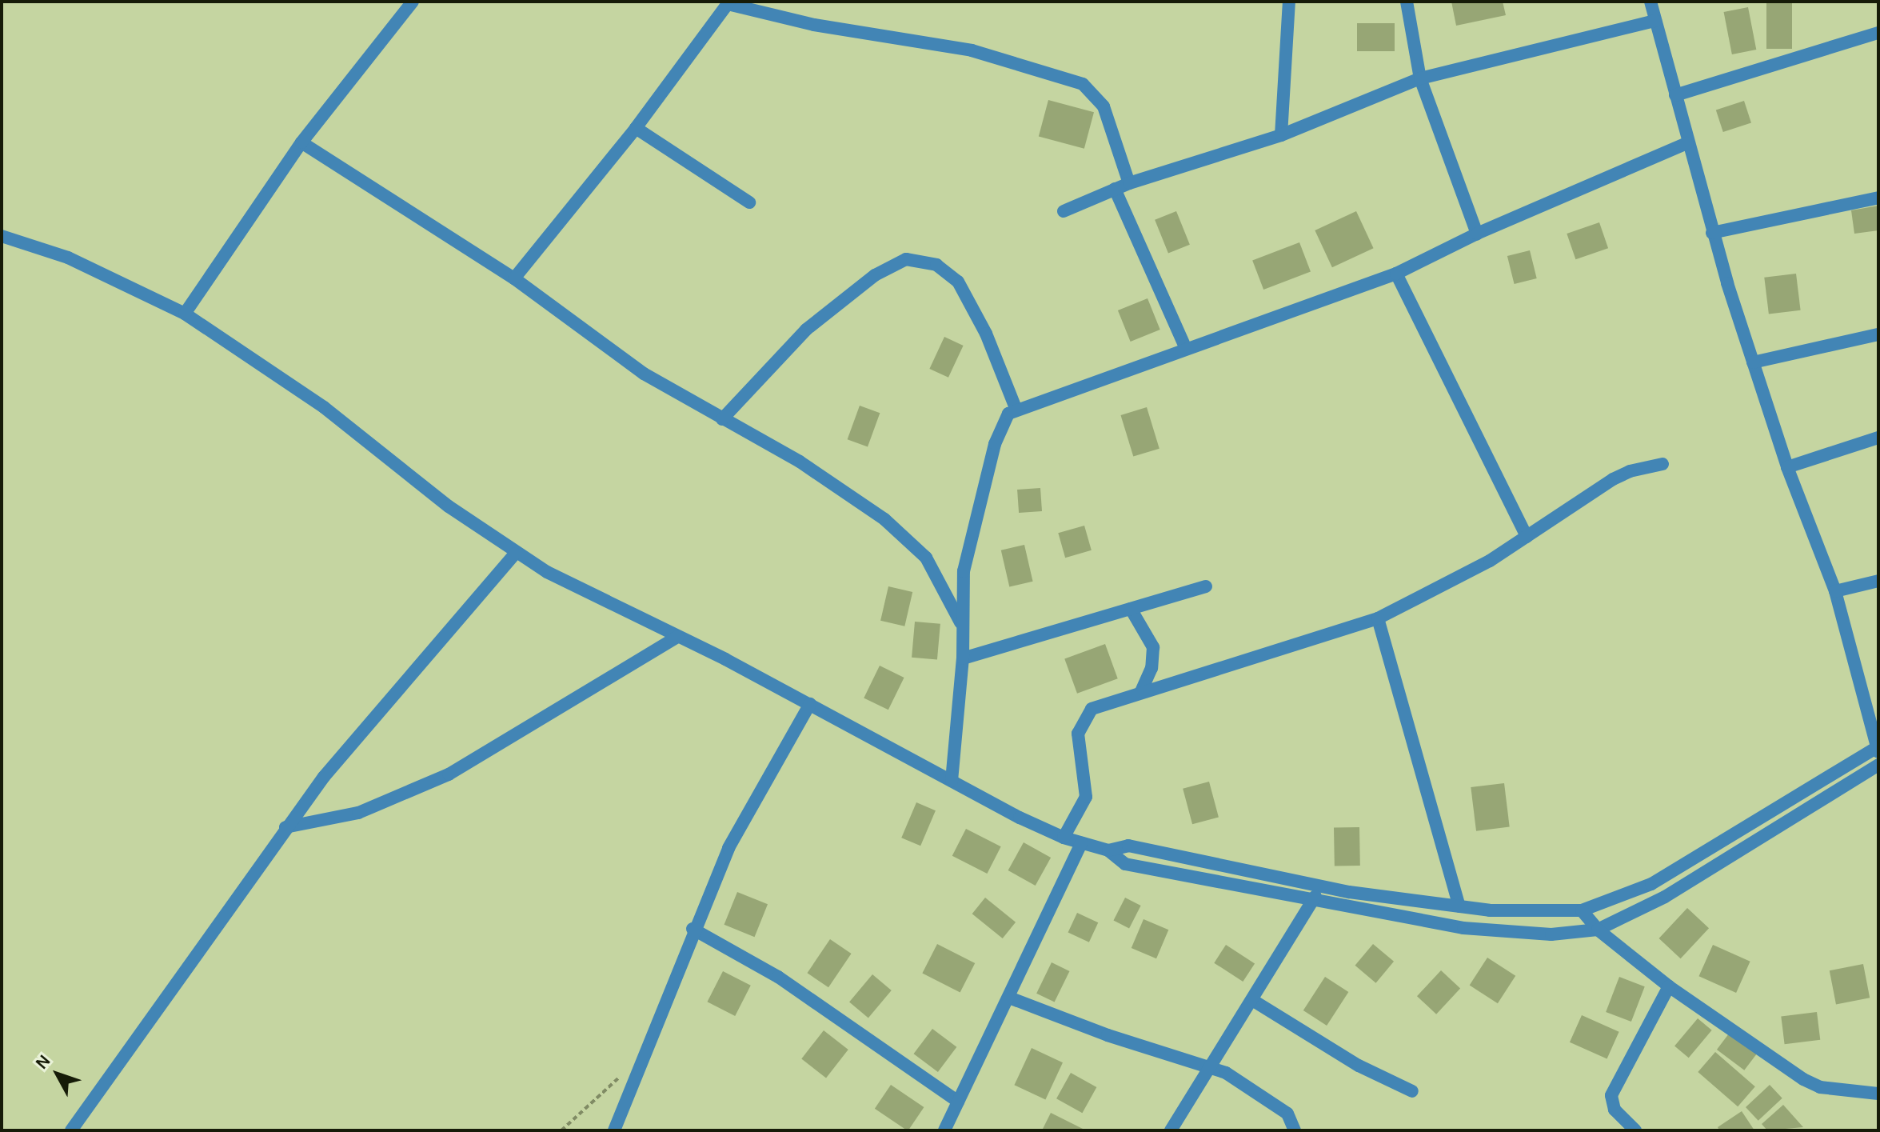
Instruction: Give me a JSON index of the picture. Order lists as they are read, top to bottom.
{
  "north": "top left"
}
